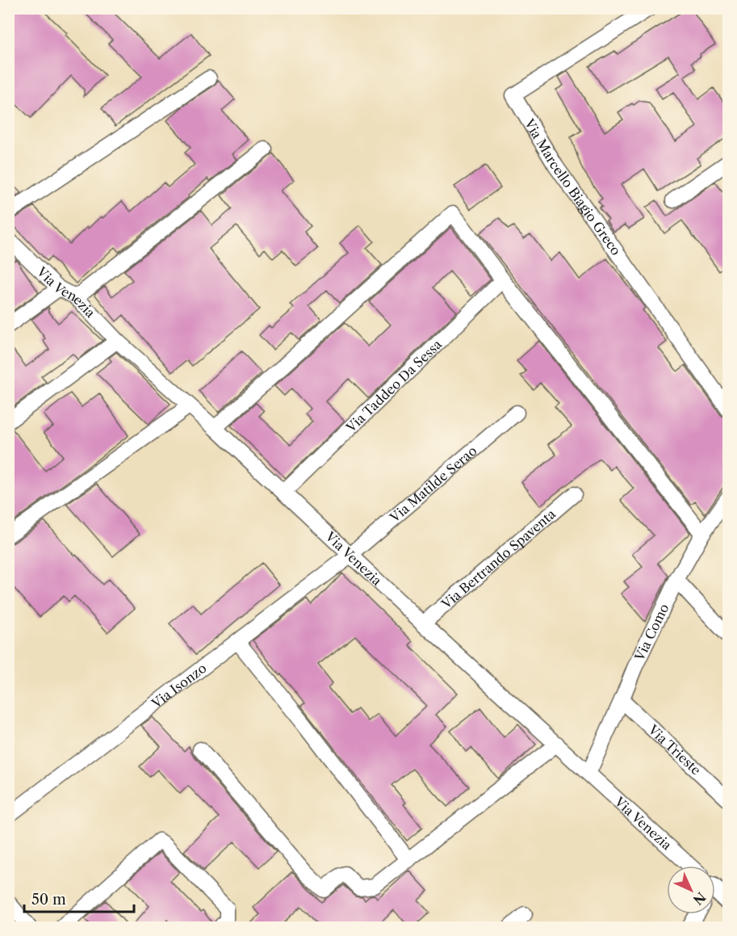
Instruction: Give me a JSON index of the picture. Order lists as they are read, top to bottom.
{
  "streets": {
    "street": [
      "Via Marcello Biagio Greco",
      "Via Venezia",
      "Via Taddeo Da Sessa",
      "Via Matilde Serao",
      "Via Bertrando Spaventa",
      "Via Como",
      "Via Isonzo",
      "Via Trieste"
    ]
  },
  "crossings": [
    ["Via Venezia", "Via Taddeo Da Sessa"],
    ["Via Venezia", "Via Matilde Serao"],
    ["Via Venezia", "Via Bertrando Spaventa"],
    ["Via Venezia", "Via Como"],
    ["Via Venezia", "Via Isonzo"],
    ["Via Matilde Serao", "Via Isonzo"],
    ["Via Como", "Via Trieste"]
  ],
  "scale_bar": "50 m",
  "north": "bottom right"
}
